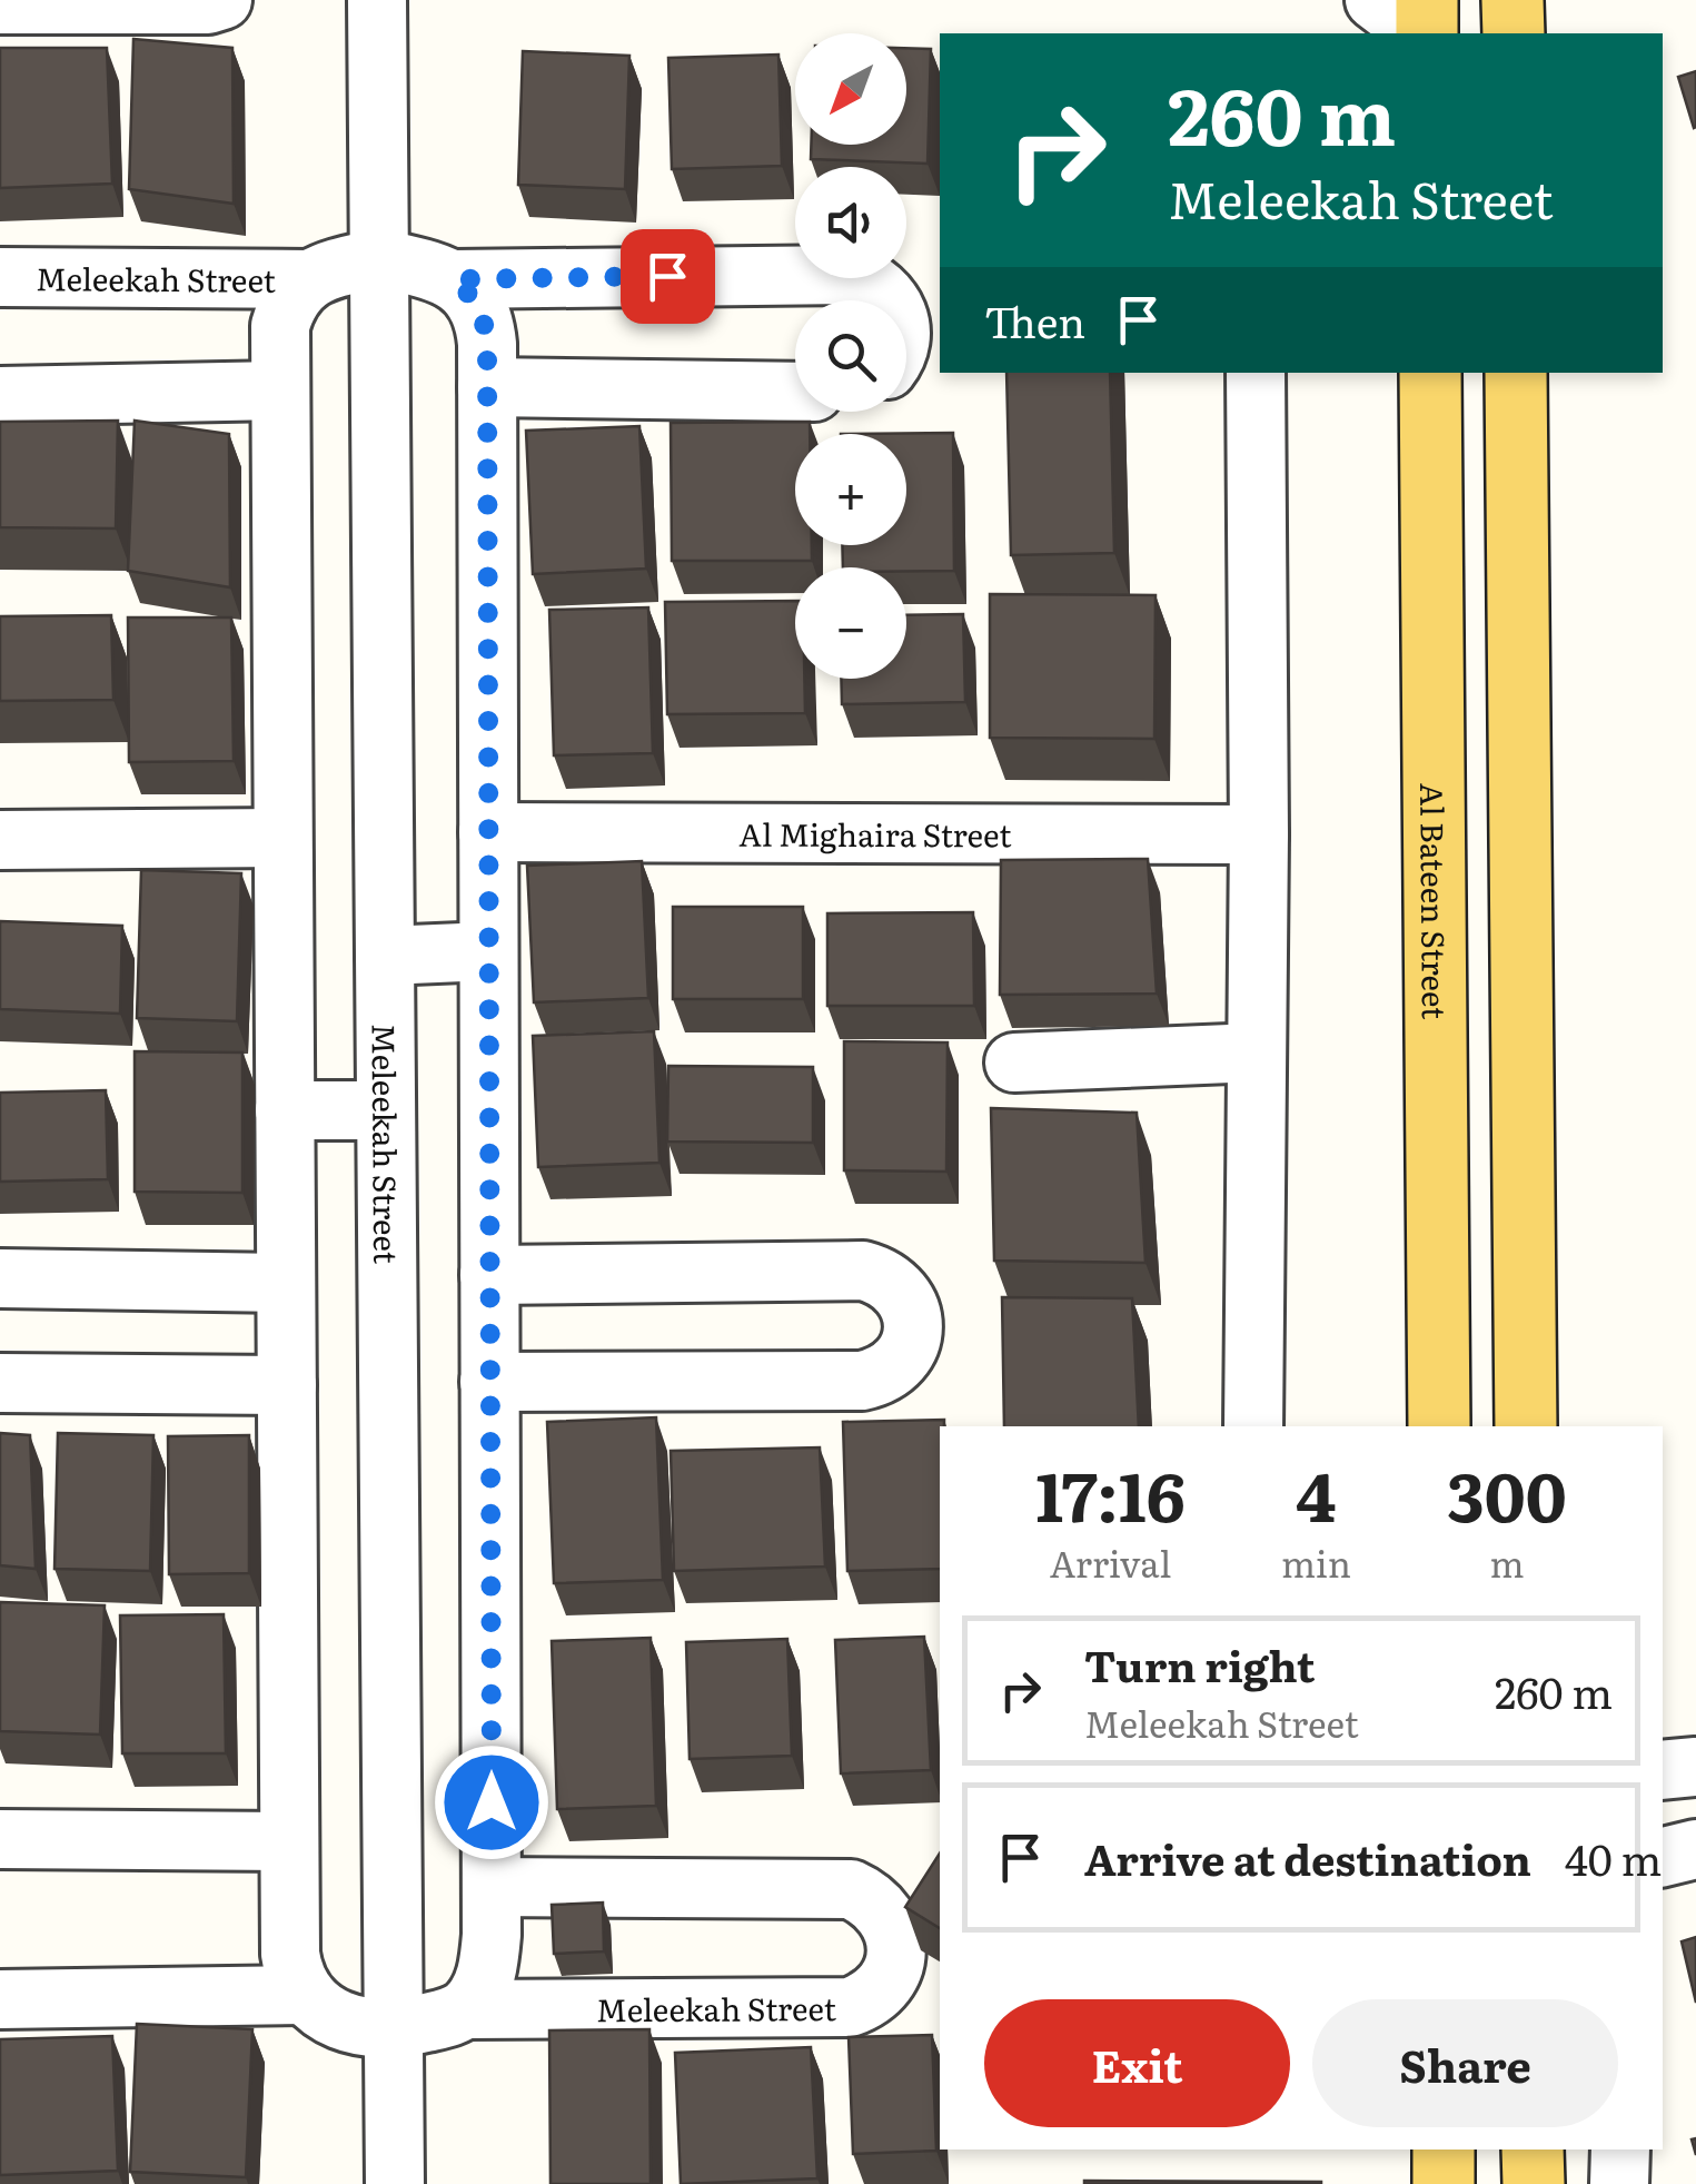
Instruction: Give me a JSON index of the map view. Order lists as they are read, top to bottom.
{
  "streets": {
    "main road": ["Al Bateen Street"],
    "street": ["Meleekah Street", "Al Mighaira Street"]
  },
  "north": "bottom left",
  "page": {
    "map_buttons": ["+", "−"],
    "turn": ["260 m", "Meleekah Street"],
    "then": "Then",
    "eta": [
      "17:16",
      "Arrival",
      "4",
      "min",
      "300",
      "m"
    ],
    "list": [
      {
        "name": "Turn right",
        "note": "Meleekah Street",
        "value": "260 m"
      },
      {
        "name": "Arrive at destination",
        "value": "40 m"
      }
    ],
    "buttons": ["Exit", "Share"]
  }
}
